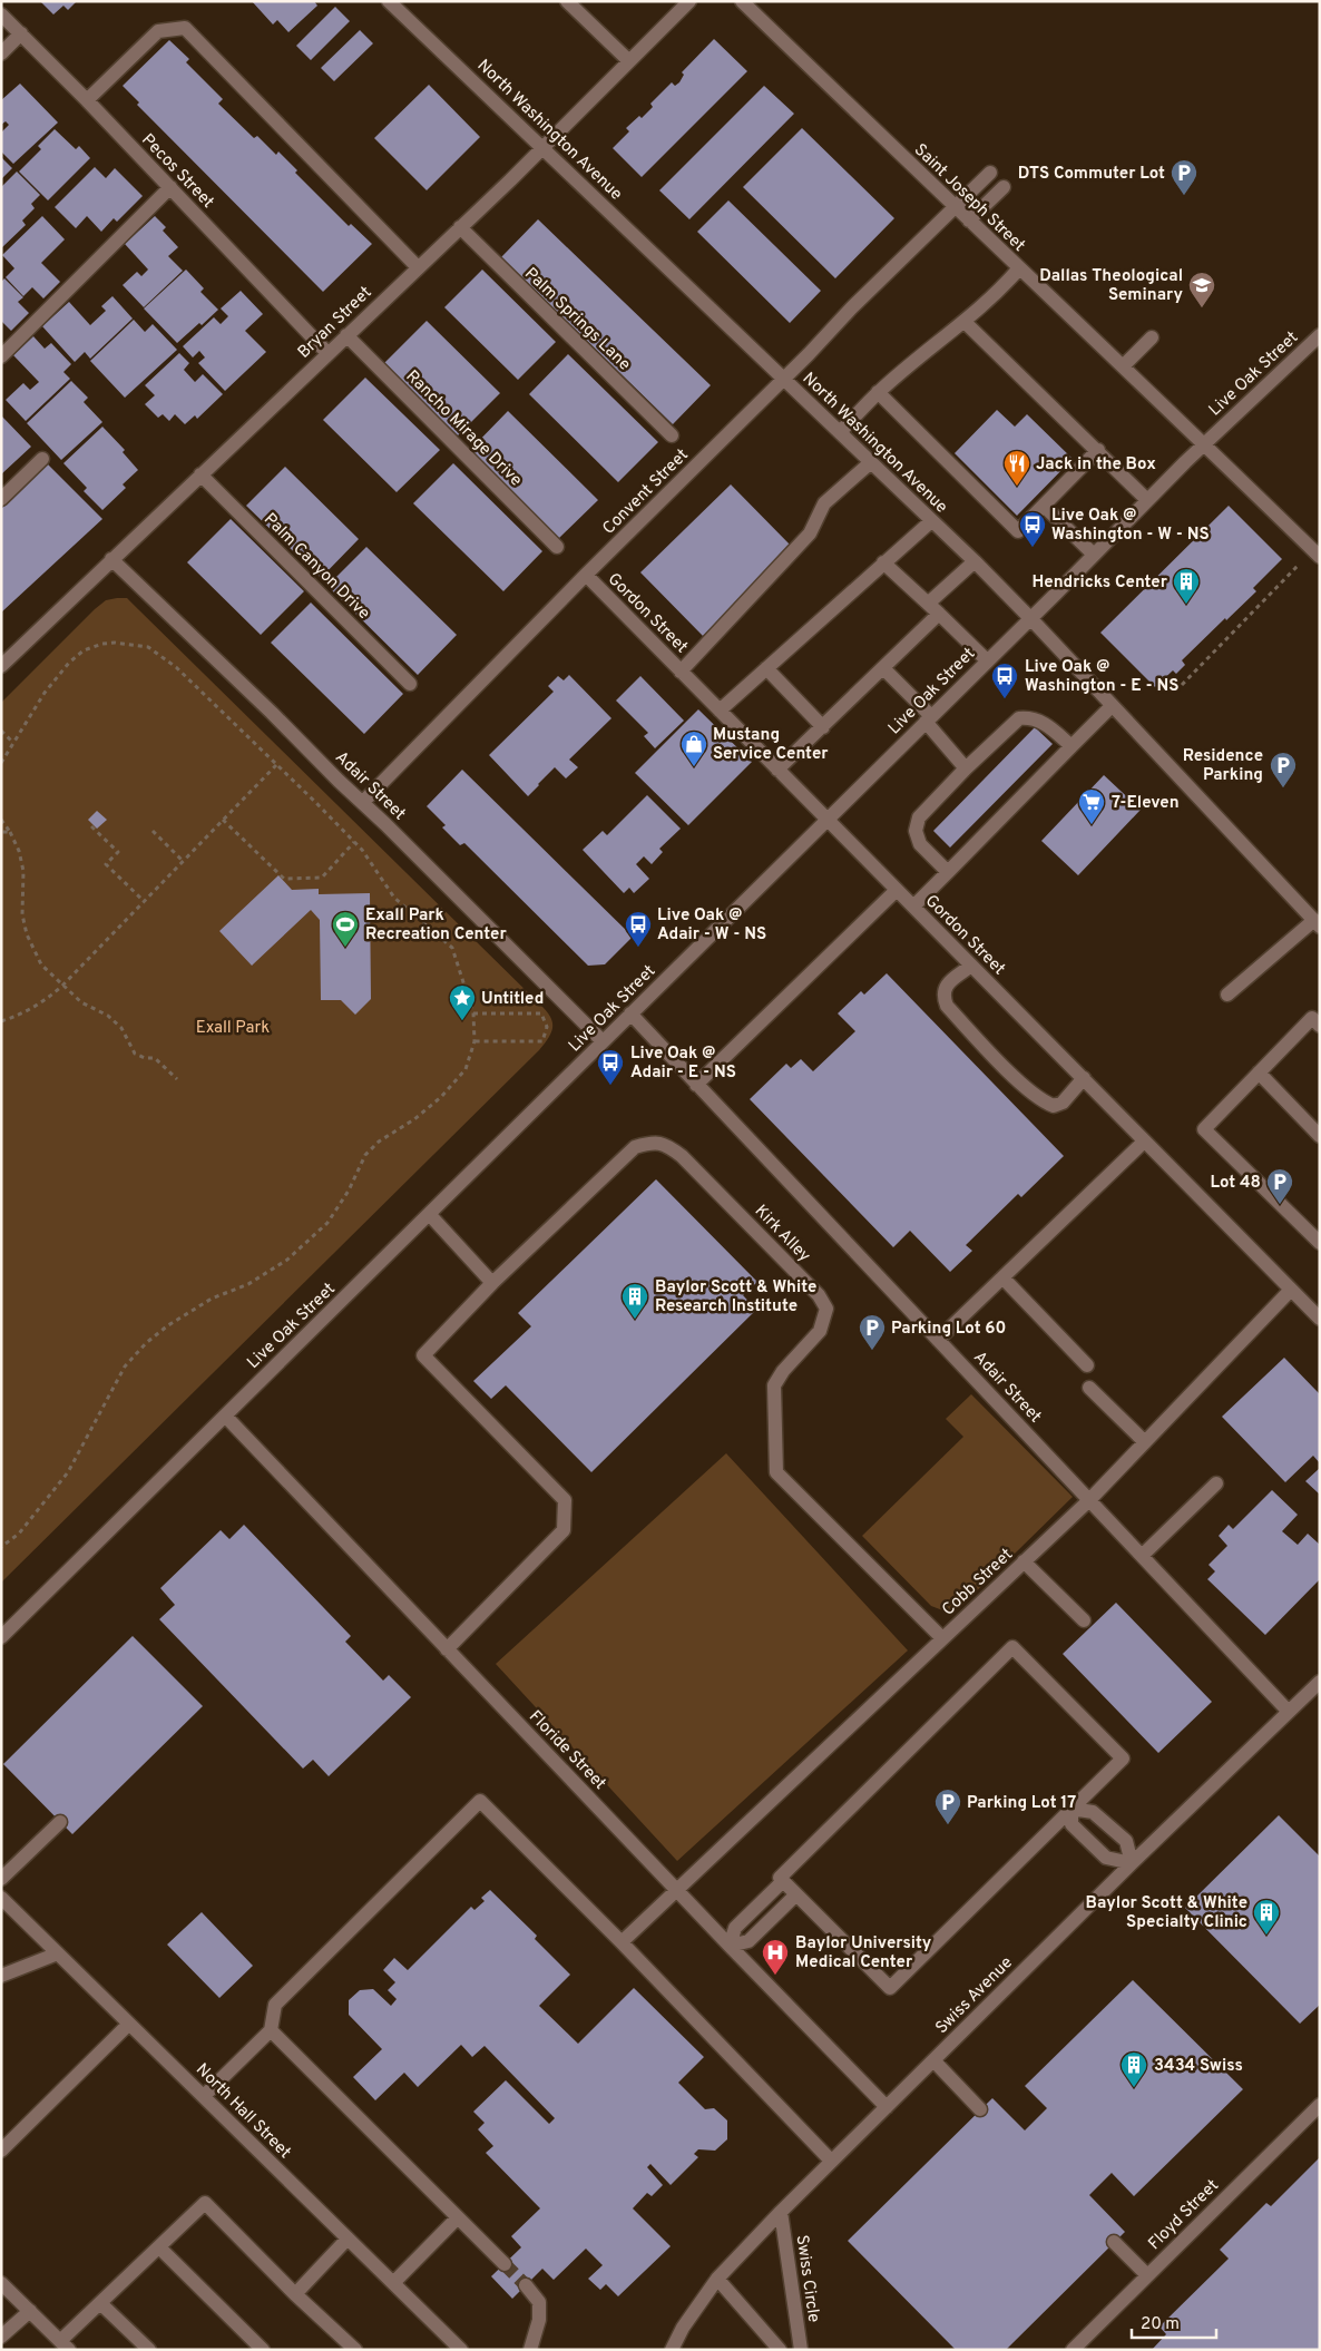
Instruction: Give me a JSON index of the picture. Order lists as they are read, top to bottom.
{
  "streets": {
    "street": [
      "North Washington Avenue",
      "Pecos Street",
      "Saint Joseph Street",
      "Palm Springs Lane",
      "Bryan Street",
      "Live Oak Street",
      "Rancho Mirage Drive",
      "Convent Street",
      "Palm Canyon Drive",
      "Gordon Street",
      "Adair Street",
      "Kirk Alley",
      "Cobb Street",
      "Floride Street",
      "Swiss Avenue",
      "North Hall Street",
      "Floyd Street",
      "Swiss Circle"
    ]
  },
  "crossings": [
    ["North Washington Avenue", "Bryan Street"],
    ["North Washington Avenue", "Live Oak Street"],
    ["North Washington Avenue", "Convent Street"],
    ["Pecos Street", "Bryan Street"],
    ["Saint Joseph Street", "Live Oak Street"],
    ["Saint Joseph Street", "Convent Street"],
    ["Palm Springs Lane", "Bryan Street"],
    ["Bryan Street", "Rancho Mirage Drive"],
    ["Bryan Street", "Palm Canyon Drive"],
    ["Bryan Street", "Adair Street"],
    ["Live Oak Street", "Gordon Street"],
    ["Live Oak Street", "Adair Street"],
    ["Live Oak Street", "Floride Street"],
    ["Convent Street", "Gordon Street"],
    ["Convent Street", "Adair Street"],
    ["Gordon Street", "Cobb Street"],
    ["Adair Street", "Cobb Street"],
    ["Adair Street", "Swiss Avenue"],
    ["Kirk Alley", "Cobb Street"],
    ["Cobb Street", "Floride Street"],
    ["Floride Street", "Swiss Avenue"],
    ["Swiss Avenue", "Swiss Circle"]
  ],
  "parks": ["Exall Park"],
  "places": {
    "parking": [
      "DTS Commuter Lot",
      "Residence Parking",
      "Lot 48",
      "Parking Lot 60",
      "Parking Lot 17"
    ],
    "school or university": ["Dallas Theological Seminary"],
    "restaurant": ["Jack in the Box"],
    "bus stop": [
      "Live Oak @ Washington - W - NS",
      "Live Oak @ Washington - E - NS",
      "Live Oak @ Adair - W - NS",
      "Live Oak @ Adair - E - NS"
    ],
    "building": [
      "Hendricks Center",
      "Baylor Scott & White Research Institute",
      "Baylor Scott & White Specialty Clinic",
      "3434 Swiss"
    ],
    "shop": ["Mustang Service Center"],
    "supermarket": ["7-Eleven"],
    "sports": ["Exall Park Recreation Center"],
    "place": ["Untitled"],
    "hospital": ["Baylor University Medical Center"]
  },
  "scale_bar": "20 m"
}
